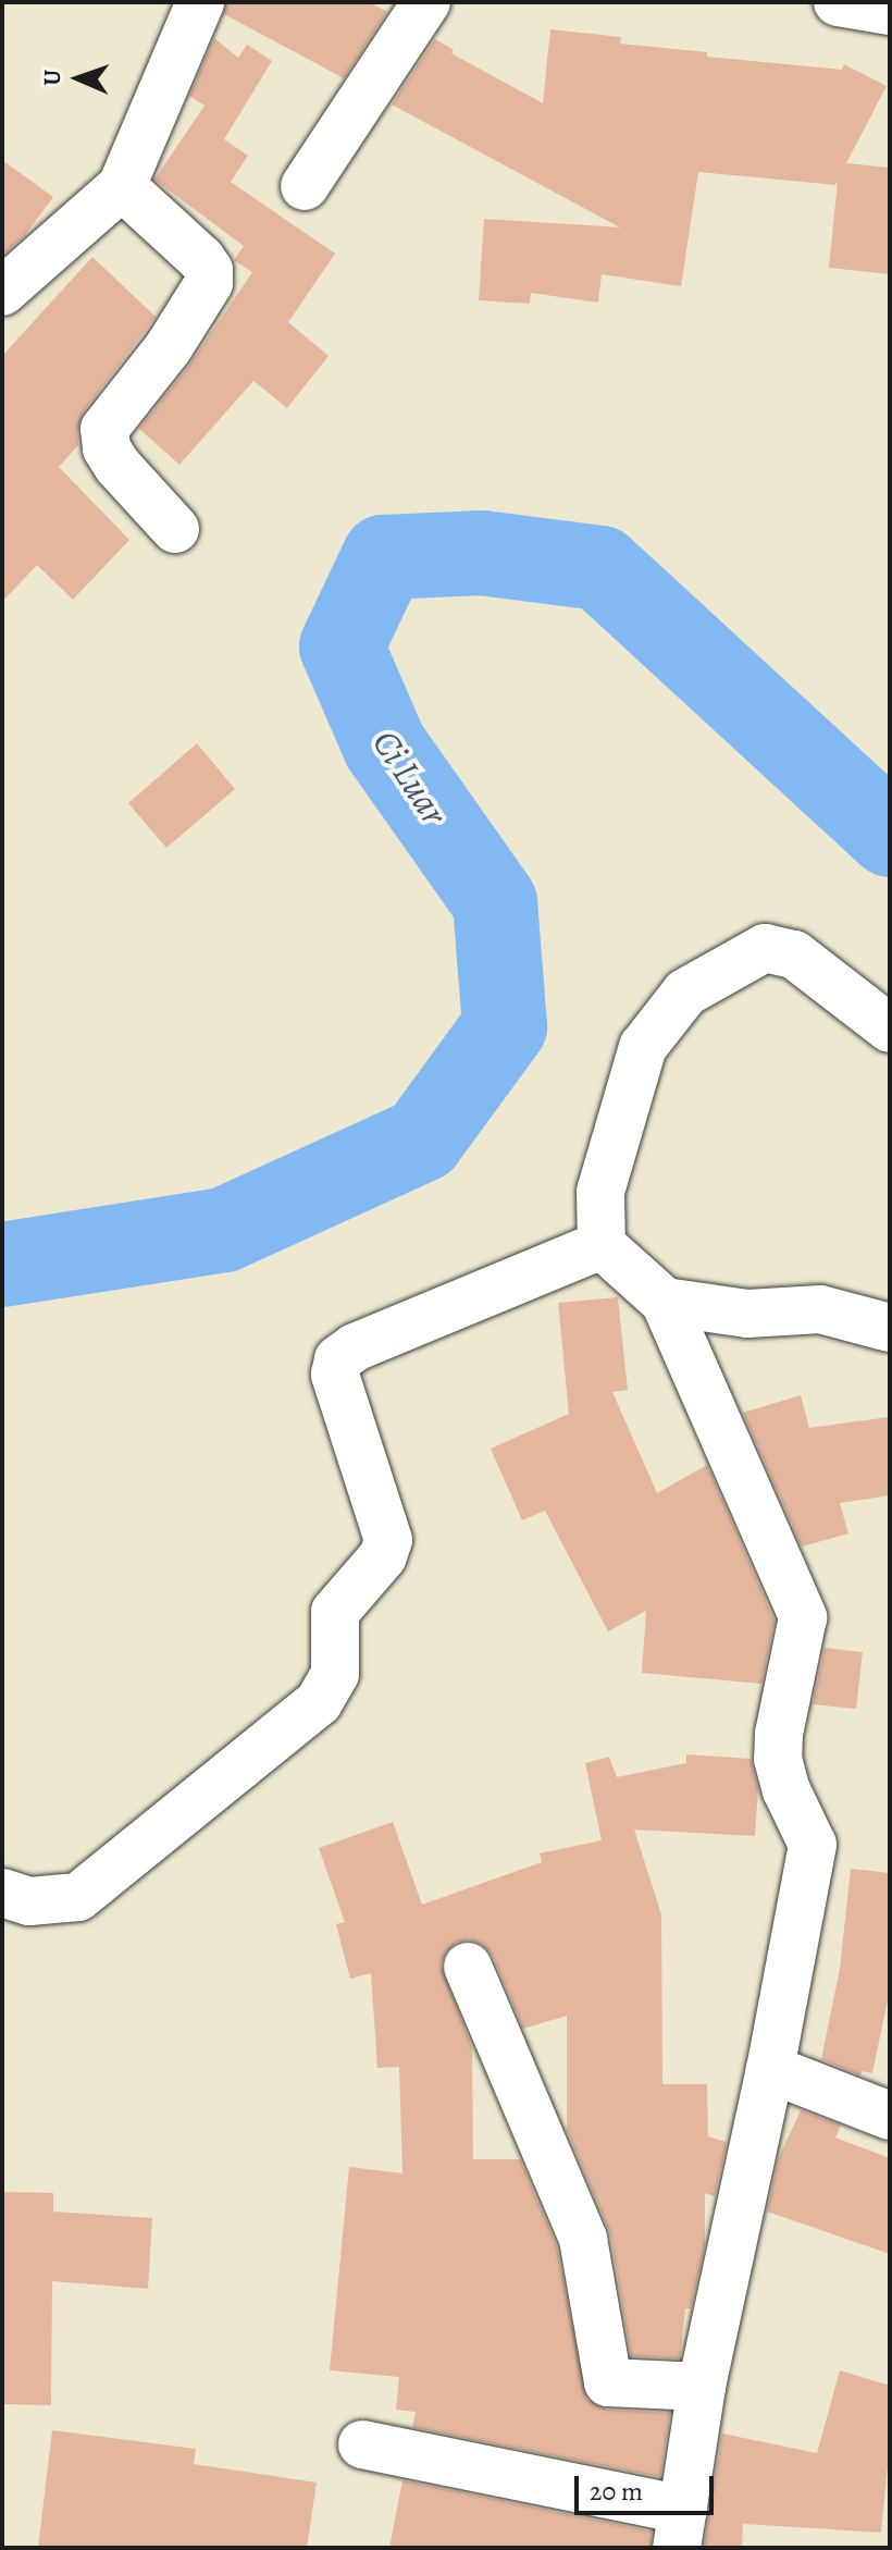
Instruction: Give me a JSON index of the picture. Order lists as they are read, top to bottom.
{
  "water": ["Ci Luar"],
  "scale_bar": "20 m",
  "north": "left"
}
